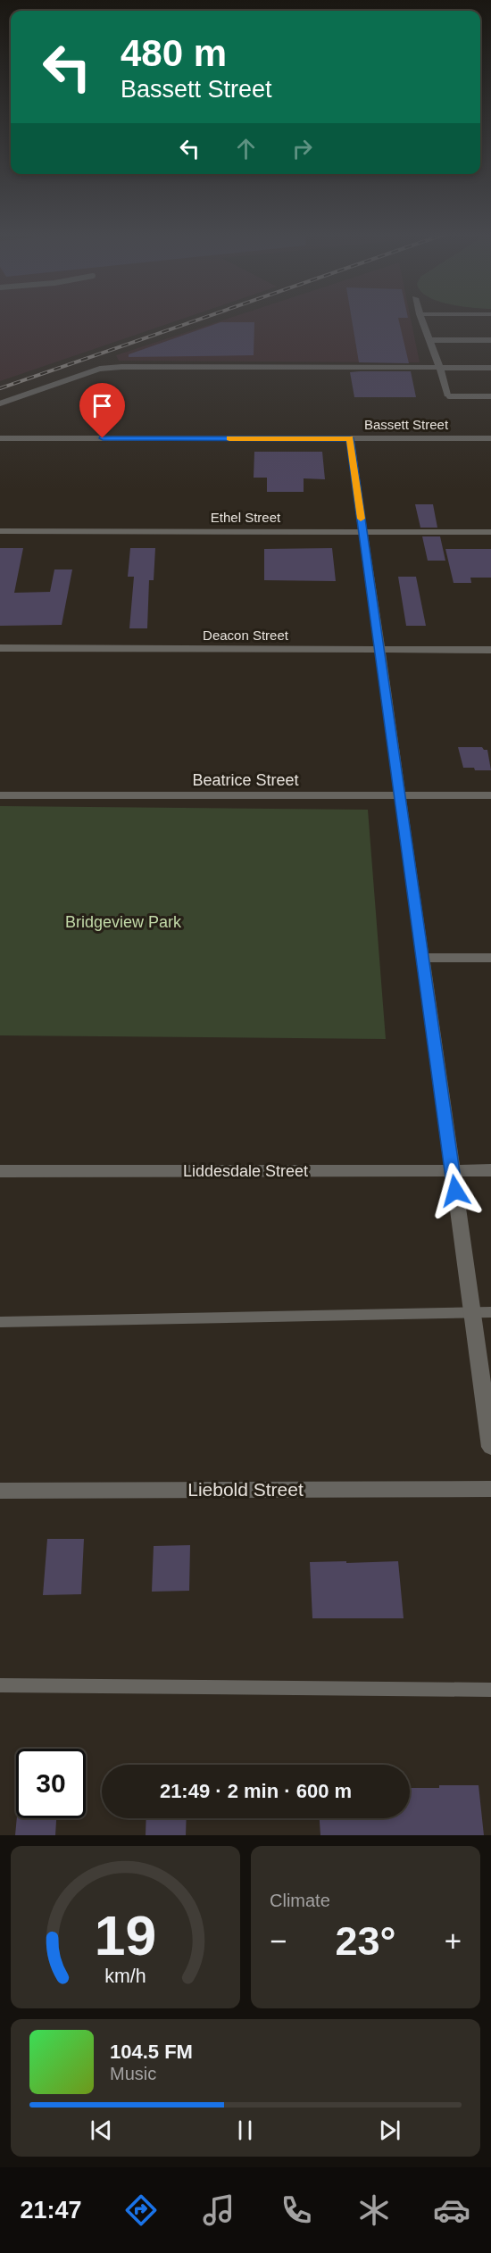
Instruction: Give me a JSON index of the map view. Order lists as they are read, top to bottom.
{
  "streets": {
    "street": [
      "Bassett Street",
      "Ethel Street",
      "Deacon Street",
      "Beatrice Street",
      "Liddesdale Street",
      "Liebold Street"
    ]
  },
  "parks": ["Bridgeview Park"],
  "page": {
    "turn": ["480 m", "Bassett Street"],
    "limit": "30",
    "trip": "21:49 · 2 min · 600 m",
    "tile": "Climate",
    "heat": ["−", "23°", "+"],
    "song": ["104.5 FM", "Music"],
    "tabs": "21:47",
    "gauge": ["19", "km/h"]
  }
}
